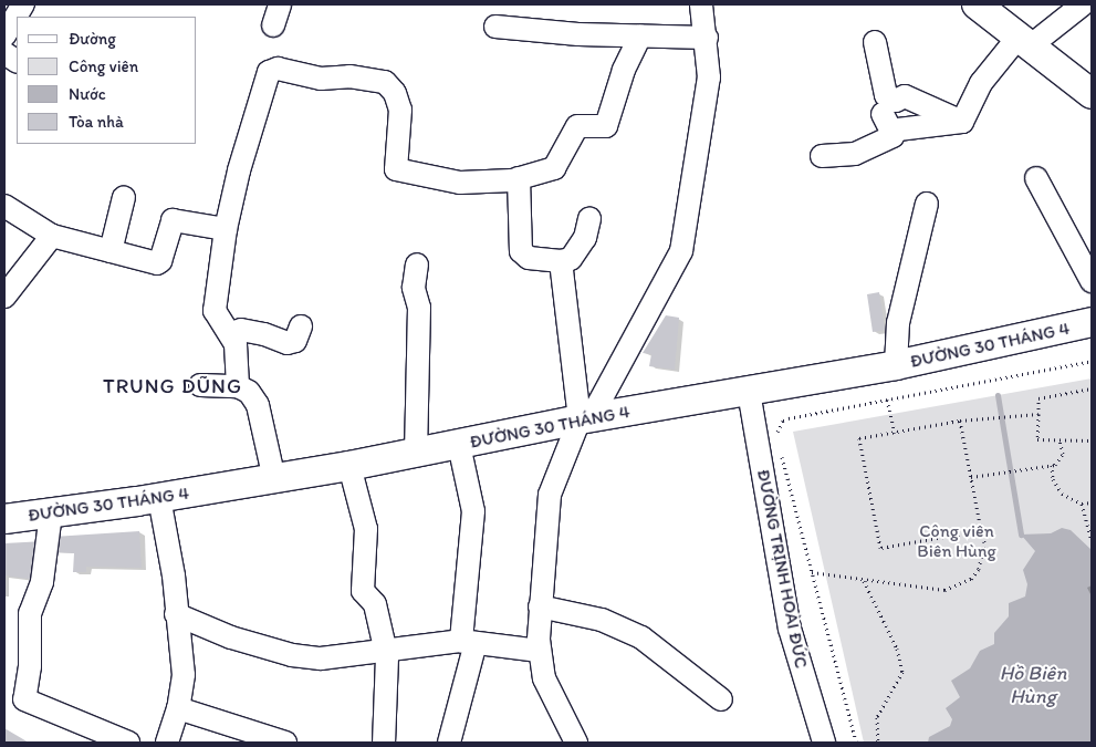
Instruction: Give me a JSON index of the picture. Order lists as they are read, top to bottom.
{
  "streets": {
    "main road": ["ĐƯỜNG 30 THÁNG 4"],
    "street": ["ĐƯỜNG TRỊNH HOÀI ĐỨC"]
  },
  "crossings": [
    ["ĐƯỜNG 30 THÁNG 4", "ĐƯỜNG TRỊNH HOÀI ĐỨC"]
  ],
  "districts": ["TRUNG DŨNG"],
  "water": ["Hồ Biên Hùng"],
  "parks": ["Công viên Biên Hùng"],
  "legend": [
    "Đường",
    "Công viên",
    "Nước",
    "Tòa nhà"
  ]
}
